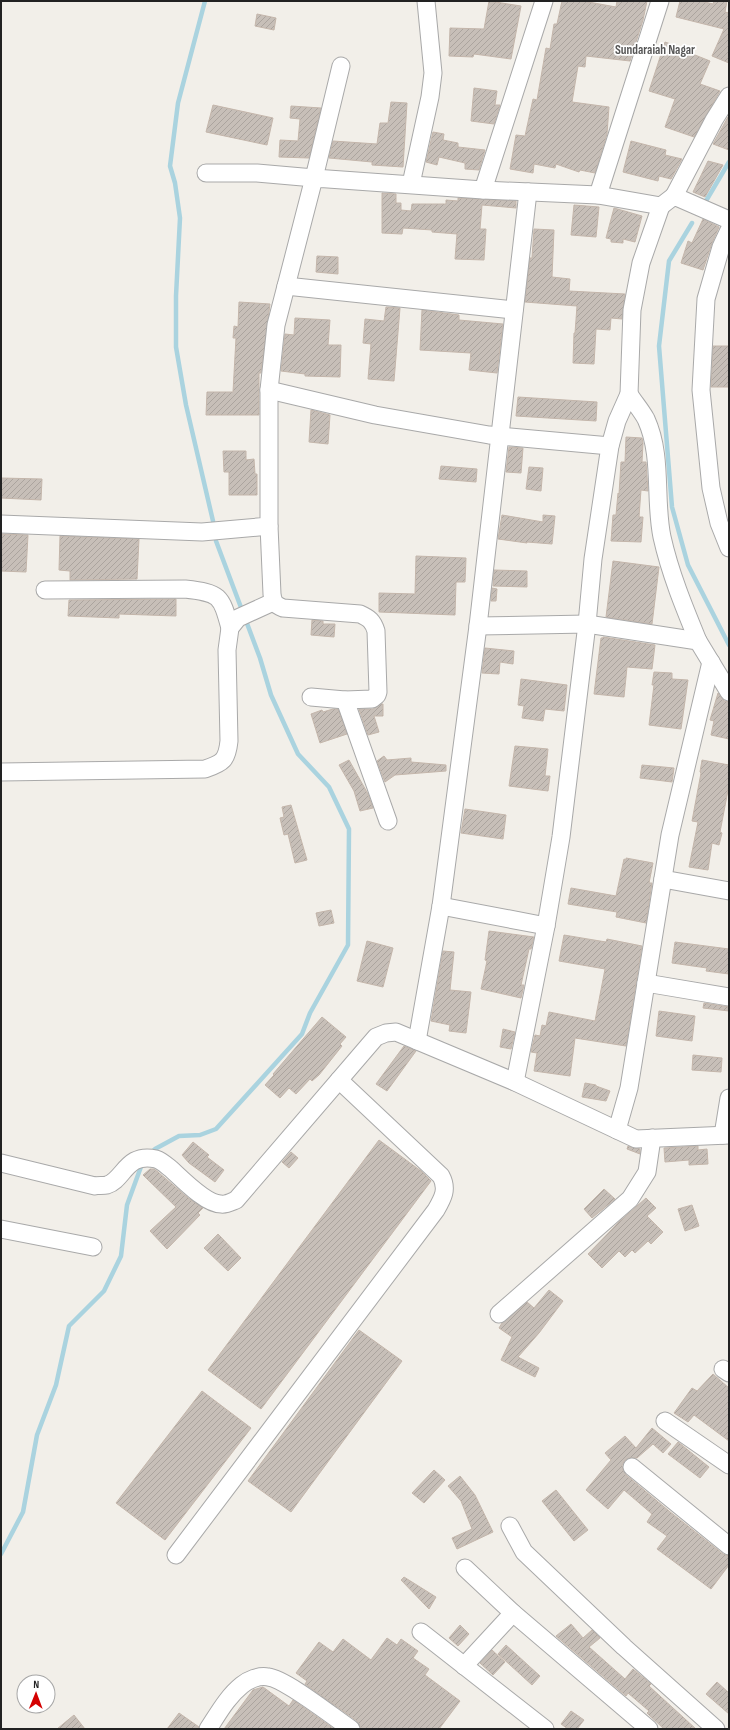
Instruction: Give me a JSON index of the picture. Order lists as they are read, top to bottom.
{
  "districts": ["Sundaraiah Nagar"],
  "north": "top"
}
